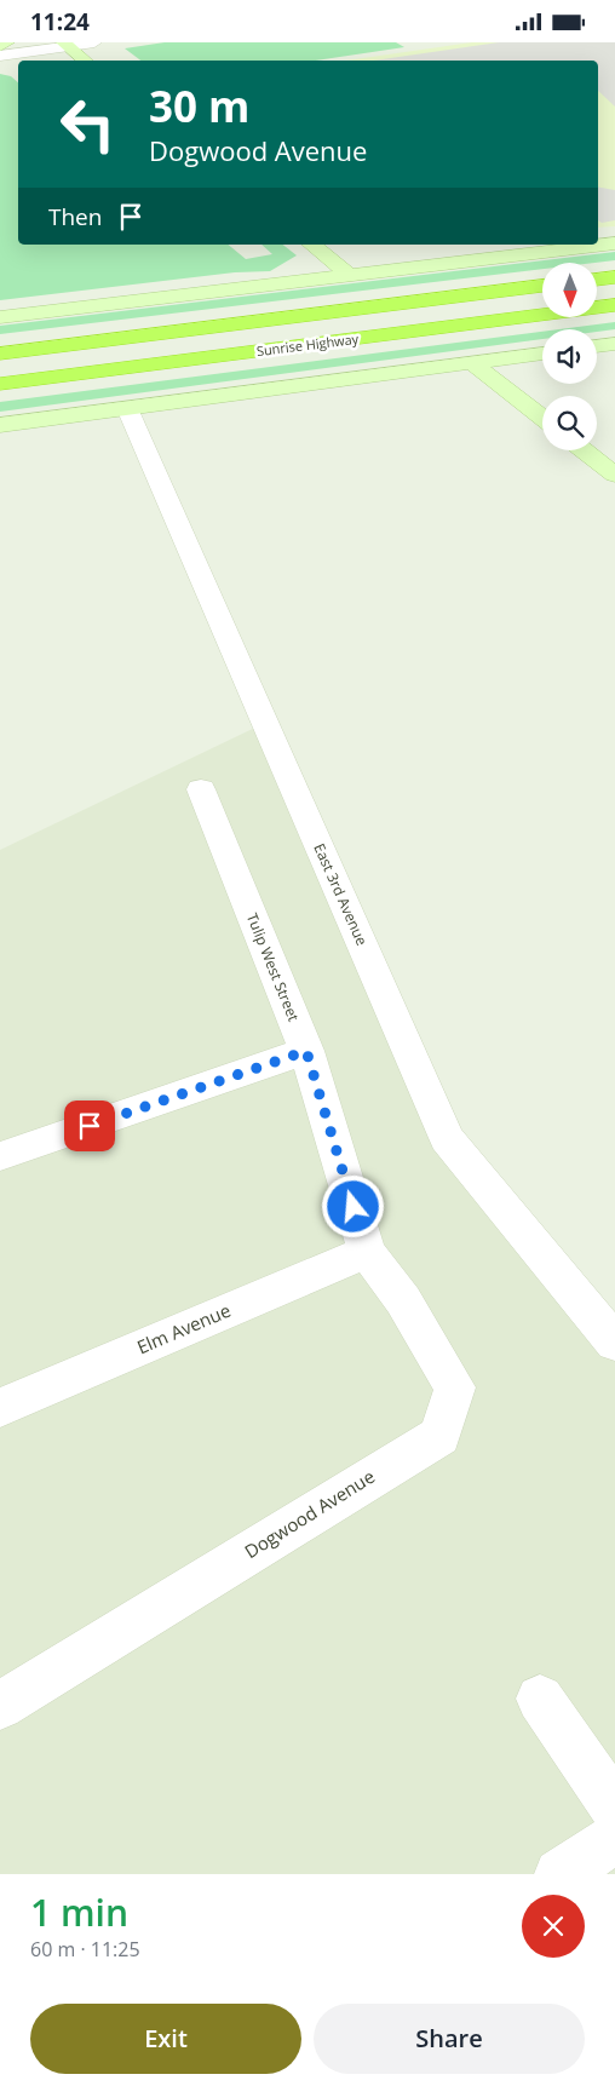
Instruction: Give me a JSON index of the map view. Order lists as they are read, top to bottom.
{
  "streets": {
    "highway": ["Sunrise Highway"],
    "street": [
      "East 3rd Avenue",
      "Tulip West Street",
      "Elm Avenue",
      "Dogwood Avenue"
    ]
  },
  "crossings": [
    ["Tulip West Street", "Elm Avenue"],
    ["Tulip West Street", "Dogwood Avenue"],
    ["Elm Avenue", "Dogwood Avenue"]
  ],
  "north": "bottom",
  "page": {
    "status": "11:24",
    "turn": ["30 m", "Dogwood Avenue"],
    "then": "Then",
    "heading": ["1 min", "60 m · 11:25"],
    "buttons": ["Exit", "Share"]
  }
}
